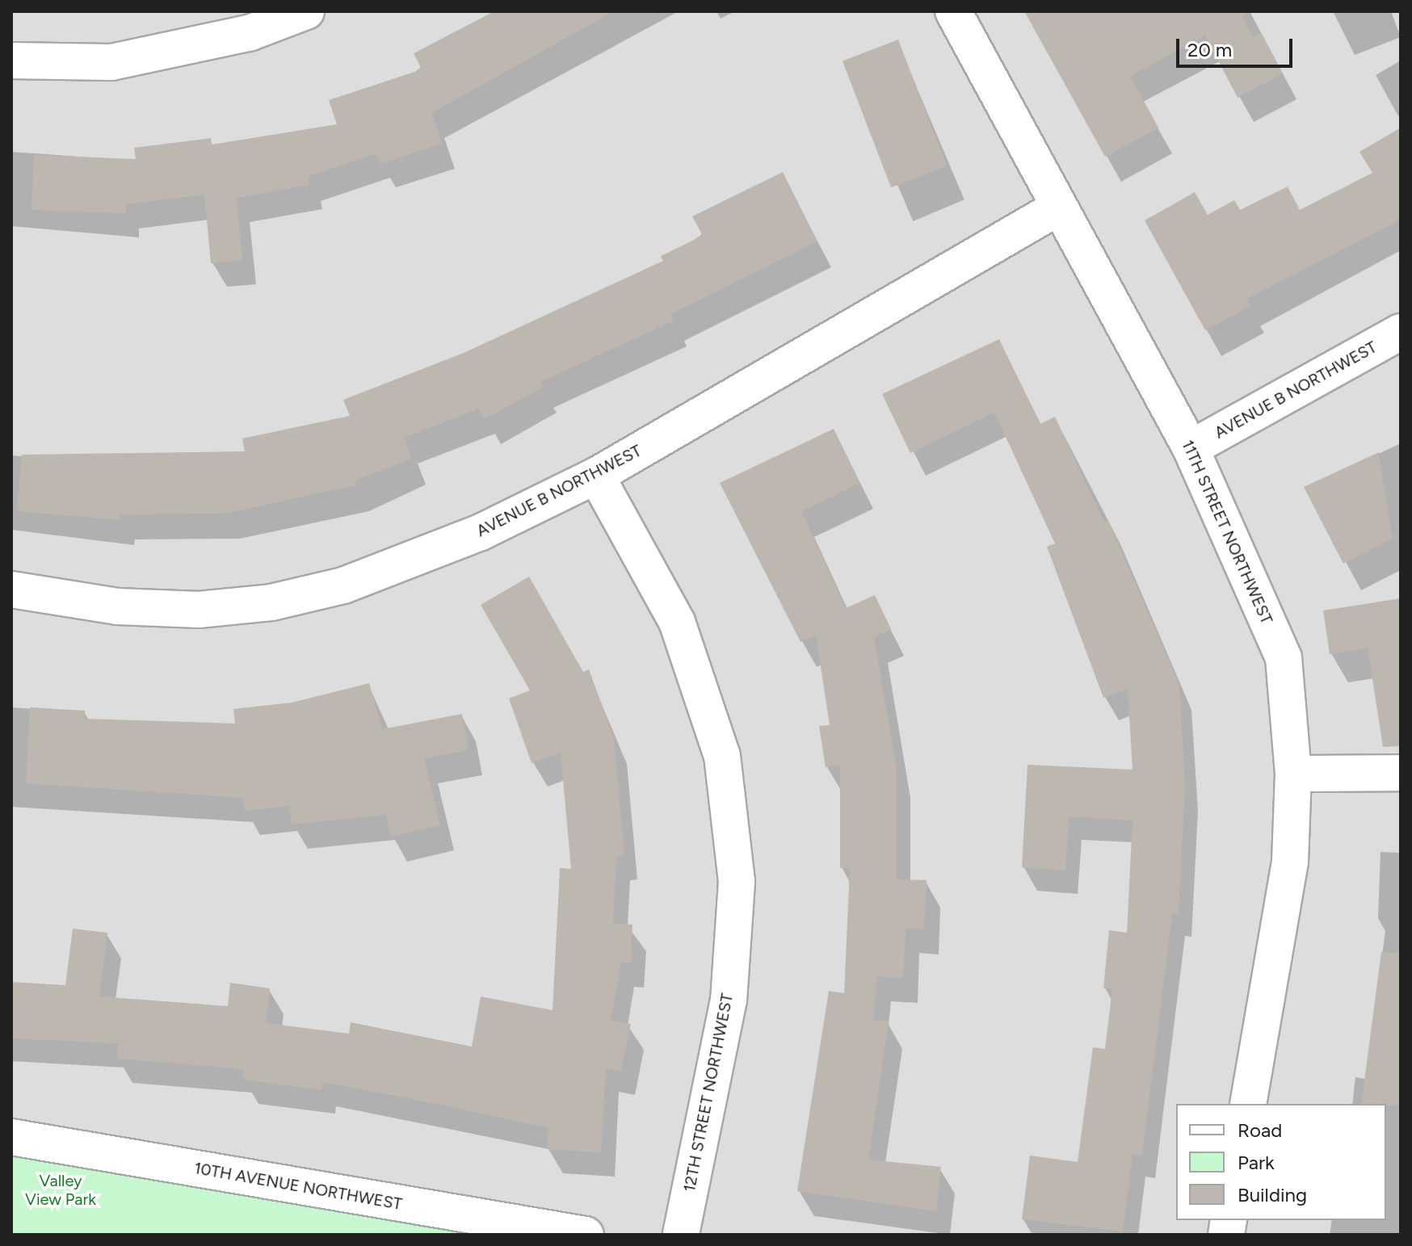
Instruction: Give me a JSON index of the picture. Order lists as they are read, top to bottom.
{
  "streets": {
    "street": [
      "AVENUE B NORTHWEST",
      "11TH STREET NORTHWEST",
      "12TH STREET NORTHWEST",
      "10TH AVENUE NORTHWEST"
    ]
  },
  "crossings": [
    ["AVENUE B NORTHWEST", "11TH STREET NORTHWEST"],
    ["AVENUE B NORTHWEST", "12TH STREET NORTHWEST"]
  ],
  "parks": ["Valley View Park"],
  "legend": ["Road", "Park", "Building"],
  "scale_bar": "20 m"
}
